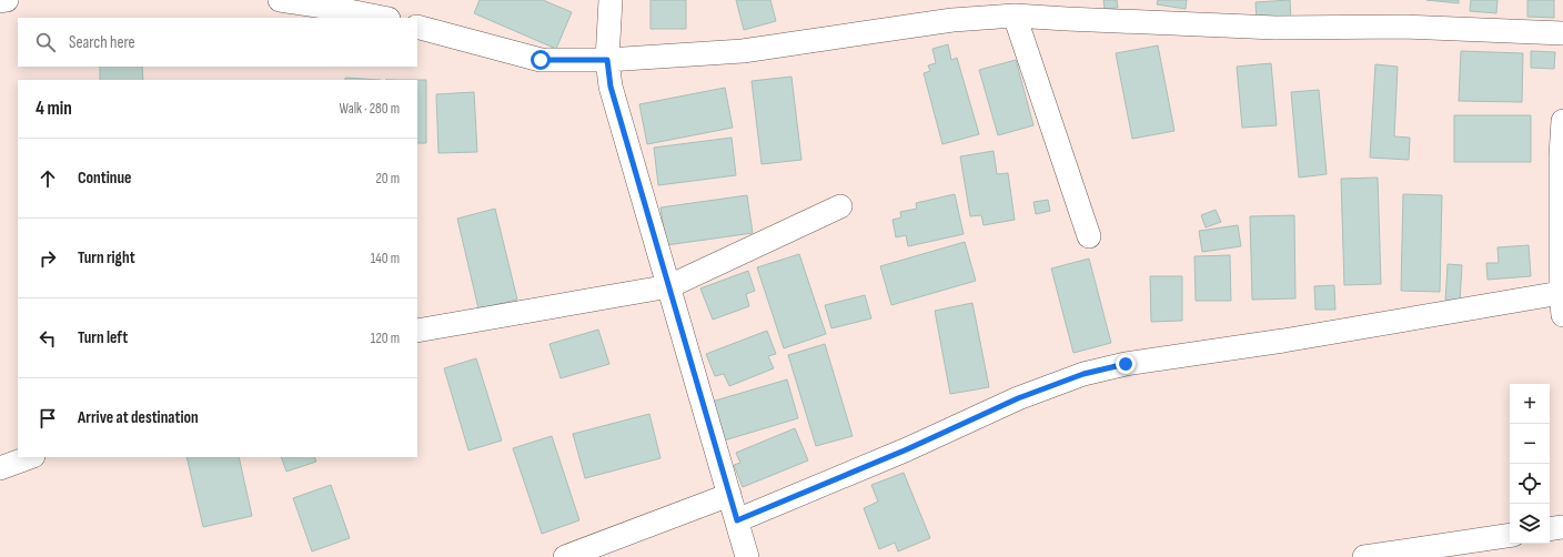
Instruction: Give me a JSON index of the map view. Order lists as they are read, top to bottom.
{
  "page": {
    "search": "Search here",
    "heading": ["4 min", "Walk · 280 m"],
    "list": [
      ["Continue", "20 m"],
      ["Turn right", "140 m"],
      ["Turn left", "120 m"],
      "Arrive at destination"
    ],
    "map_buttons": ["+", "−"]
  }
}
